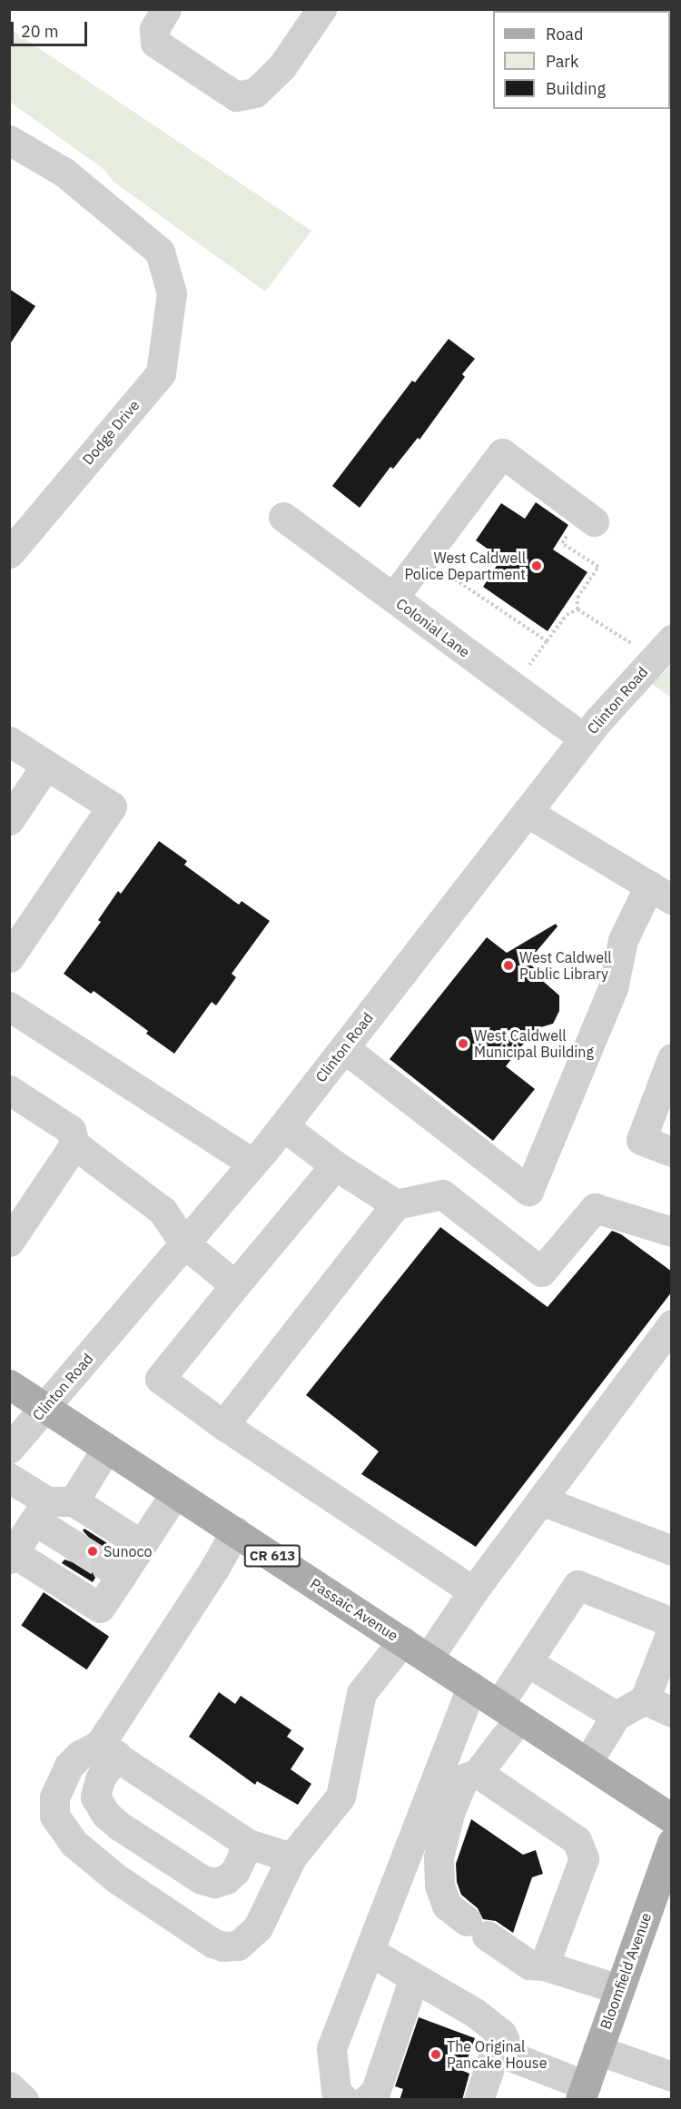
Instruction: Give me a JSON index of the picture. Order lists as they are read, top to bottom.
{
  "streets": {
    "main road": ["CR 613", "Passaic Avenue", "Bloomfield Avenue"],
    "street": ["Dodge Drive", "Colonial Lane", "Clinton Road"]
  },
  "crossings": [
    ["Colonial Lane", "Clinton Road"],
    ["Clinton Road", "Passaic Avenue"]
  ],
  "places": [
    "West Caldwell Police Department",
    "West Caldwell Public Library",
    "West Caldwell Municipal Building",
    "Sunoco",
    "The Original Pancake House"
  ],
  "legend": ["Road", "Park", "Building"],
  "scale_bar": "20 m"
}
